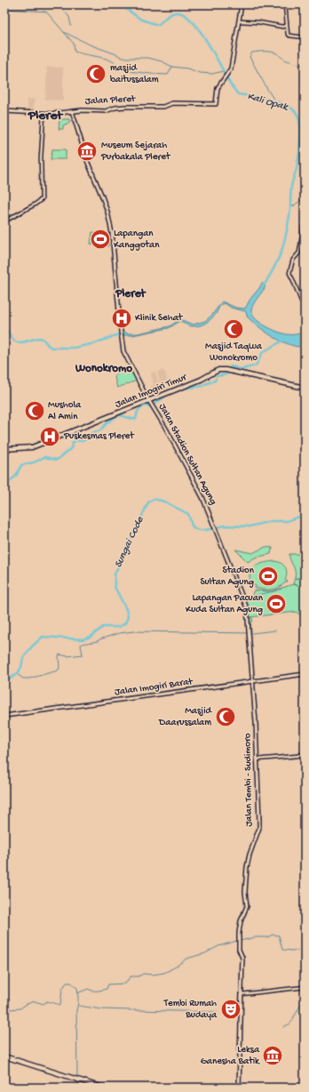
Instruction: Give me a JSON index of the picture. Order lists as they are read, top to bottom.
{
  "streets": {
    "main road": [
      "Jalan Pleret",
      "Jalan Imogiri Timur",
      "Jalan Stadion Sultan Agung",
      "Jalan Imogiri Barat",
      "Jalan Tembi - Sudimoro"
    ]
  },
  "crossings": [
    ["Jalan Pleret", "Jalan Stadion Sultan Agung"],
    ["Jalan Imogiri Timur", "Jalan Stadion Sultan Agung"],
    ["Jalan Stadion Sultan Agung", "Jalan Imogiri Barat"],
    ["Jalan Stadion Sultan Agung", "Jalan Tembi - Sudimoro"],
    ["Jalan Imogiri Barat", "Jalan Tembi - Sudimoro"]
  ],
  "districts": ["Pleret", "Pleret", "Wonokromo"],
  "water": ["Kali Opak", "Sungai Code"],
  "places": {
    "mosque": [
      "masjid baitussalam",
      "Masjid Taqwa Wonokromo",
      "Mushola Al Amin",
      "Masjid Daarussalam"
    ],
    "museum": ["Museum Sejarah Purbakala Pleret", "Leksa Ganesha Batik"],
    "sports": ["Lapangan Kanggotan", "Stadion Sultan Agung", "Lapangan Pacuan Kuda Sultan Agung"],
    "hospital": ["Klinik Sehat", "Puskesmas Pleret"],
    "theatre": ["Tembi Rumah Budaya"]
  }
}
